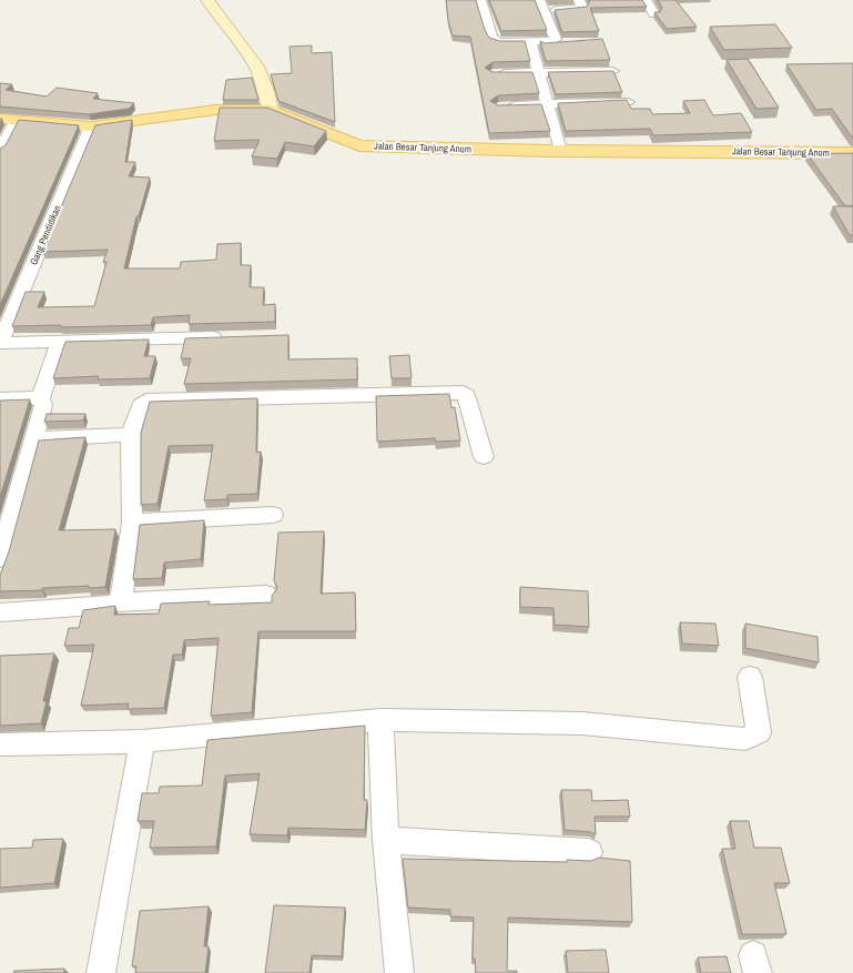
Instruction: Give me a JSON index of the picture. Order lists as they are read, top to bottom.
{
  "streets": {
    "main road": ["Jalan Besar Tanjung Anom"],
    "street": ["Gang Pendidikan"]
  },
  "crossings": [
    ["Jalan Besar Tanjung Anom", "Gang Pendidikan"]
  ]
}
